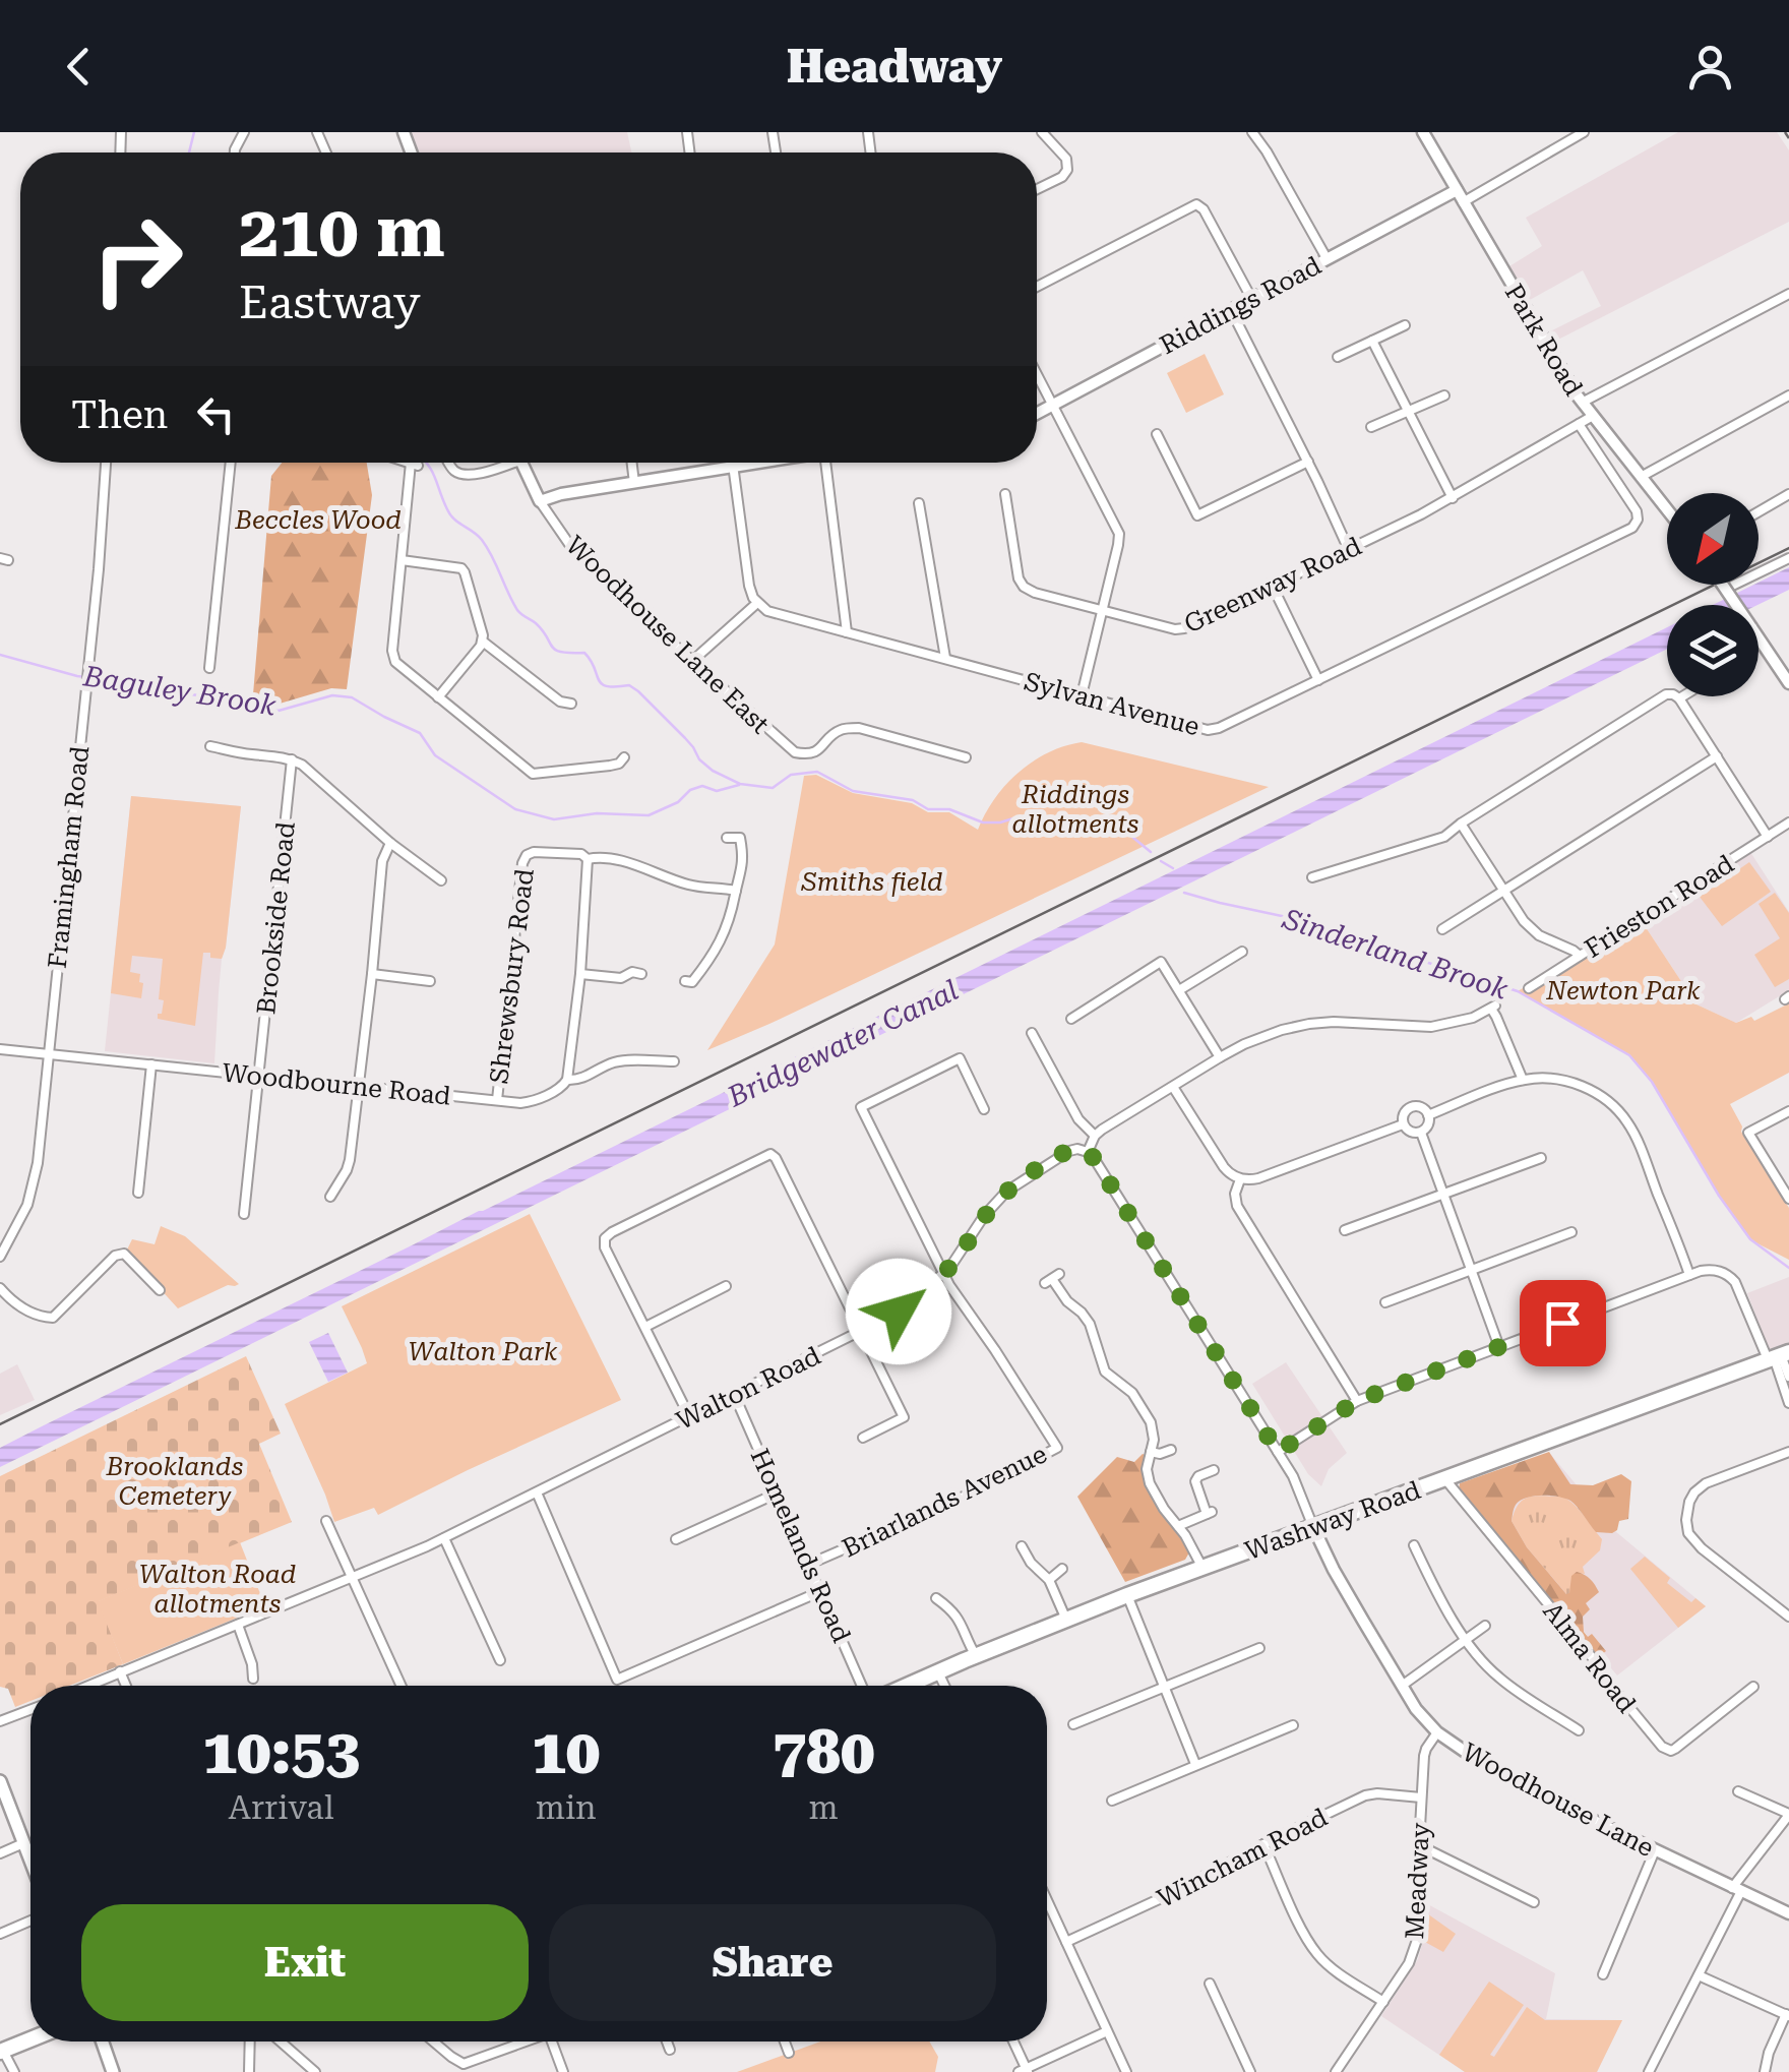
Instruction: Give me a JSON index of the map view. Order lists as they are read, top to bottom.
{
  "streets": {
    "highway": ["Washway Road"],
    "street": [
      "Riddings Road",
      "Park Road",
      "Greenway Road",
      "Woodhouse Lane East",
      "Sylvan Avenue",
      "Framingham Road",
      "Frieston Road",
      "Brookside Road",
      "Shrewsbury Road",
      "Woodbourne Road",
      "Walton Road",
      "Briarlands Avenue",
      "Homelands Road",
      "Alma Road",
      "Woodhouse Lane",
      "Wincham Road",
      "Meadway"
    ]
  },
  "crossings": [
    ["Riddings Road", "Park Road"],
    ["Park Road", "Greenway Road"],
    ["Greenway Road", "Sylvan Avenue"],
    ["Framingham Road", "Woodbourne Road"],
    ["Brookside Road", "Woodbourne Road"],
    ["Shrewsbury Road", "Woodbourne Road"],
    ["Walton Road", "Briarlands Avenue"],
    ["Walton Road", "Homelands Road"],
    ["Briarlands Avenue", "Homelands Road"],
    ["Washway Road", "Alma Road"],
    ["Washway Road", "Woodhouse Lane"],
    ["Woodhouse Lane", "Meadway"],
    ["Wincham Road", "Meadway"]
  ],
  "water": ["Baguley Brook", "Sinderland Brook", "Bridgewater Canal"],
  "parks": [
    "Beccles Wood",
    "Riddings allotments",
    "Smiths field",
    "Newton Park",
    "Walton Park",
    "Brooklands Cemetery",
    "Walton Road allotments"
  ],
  "north": "bottom left",
  "page": {
    "header": "Headway",
    "turn": ["210 m", "Eastway"],
    "then": "Then",
    "eta": [
      "10:53",
      "Arrival",
      "10",
      "min",
      "780",
      "m"
    ],
    "buttons": ["Exit", "Share"]
  }
}
